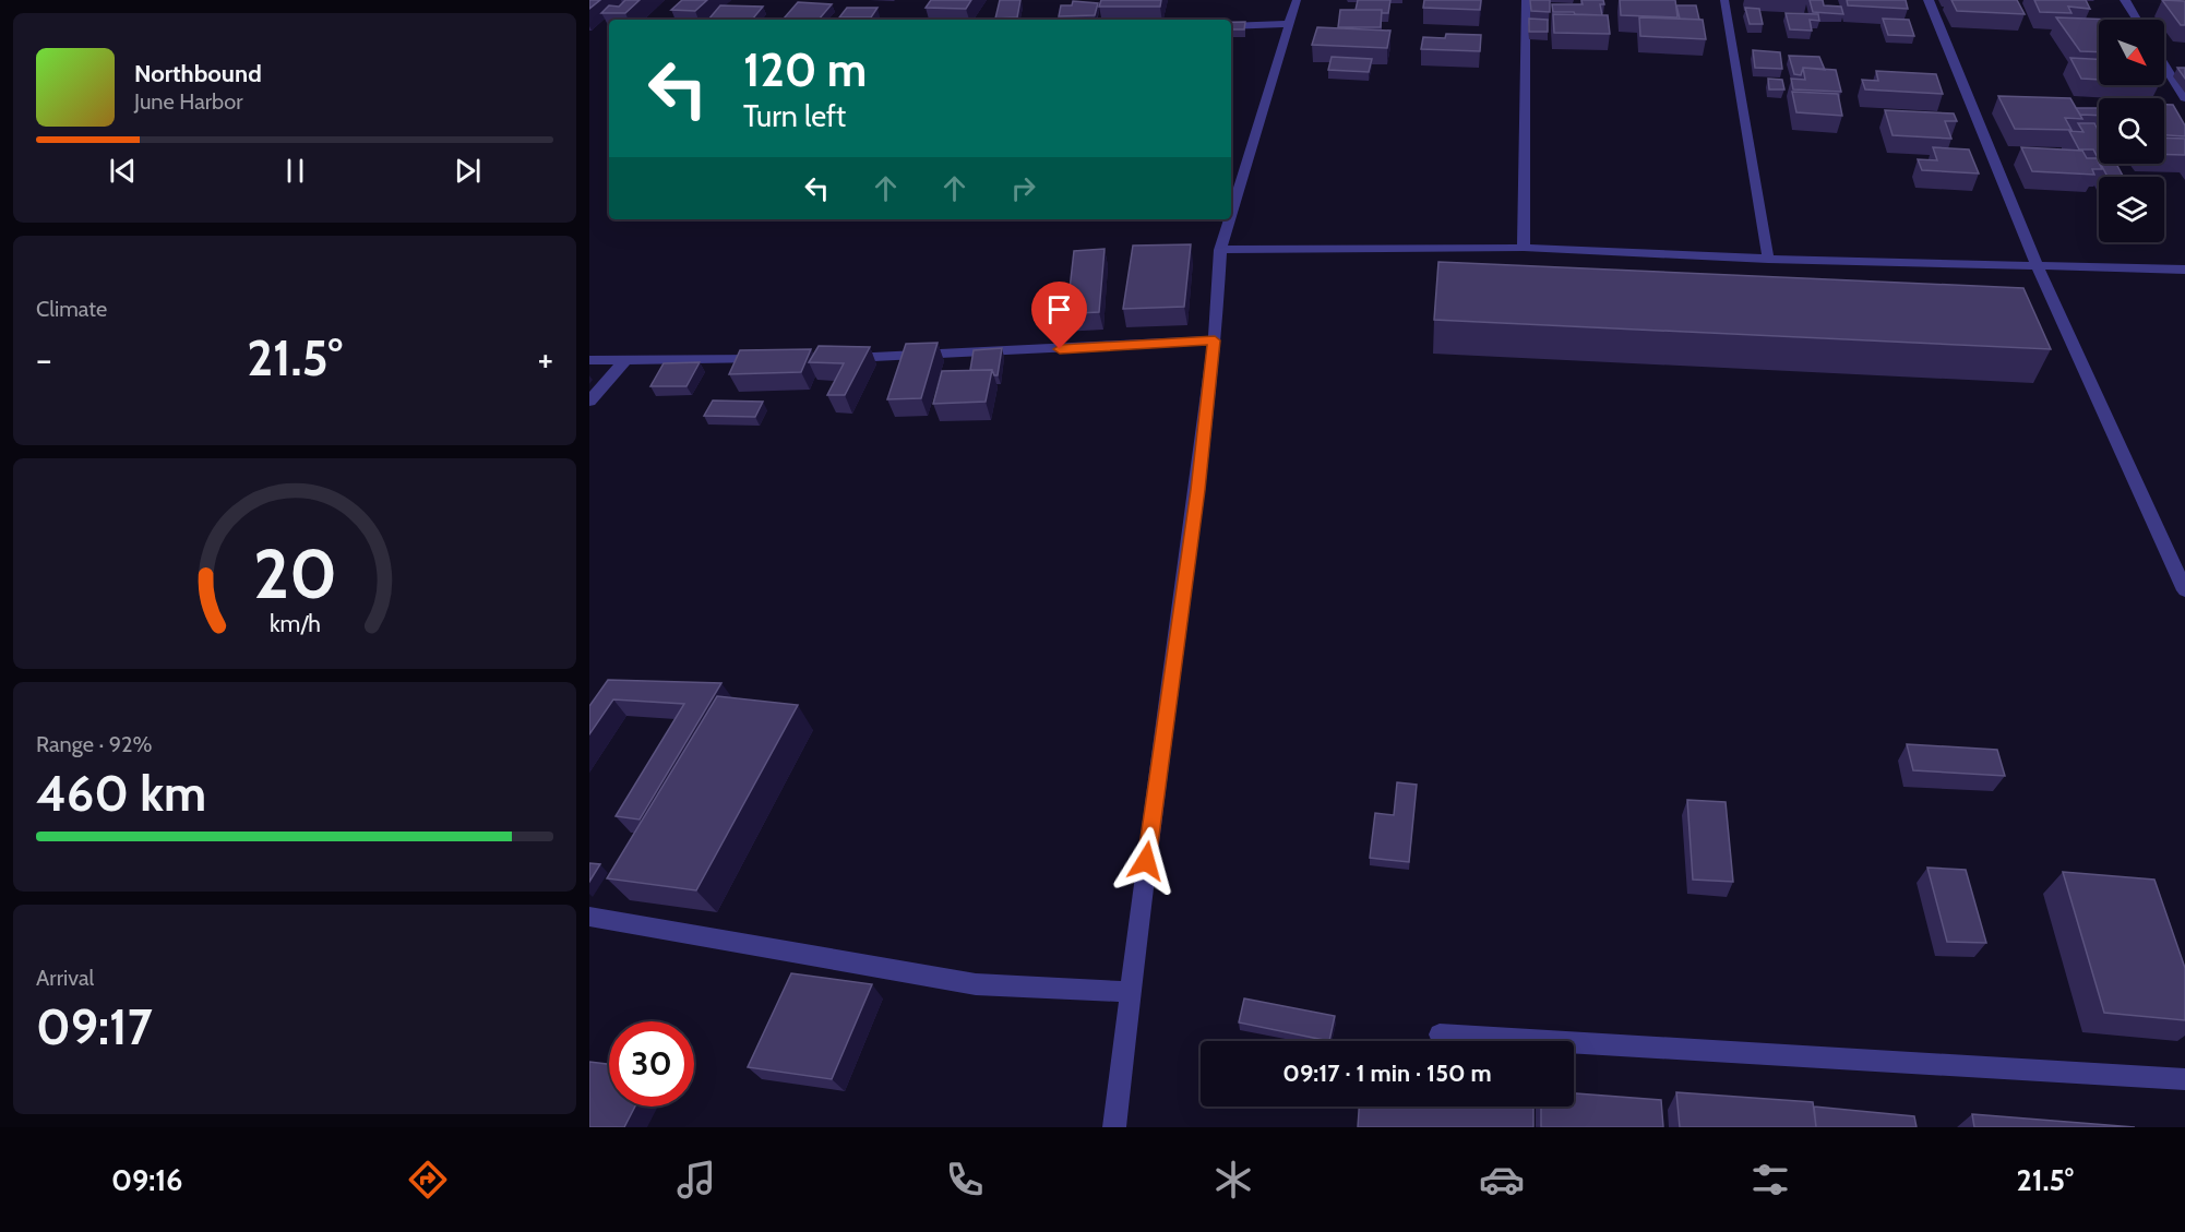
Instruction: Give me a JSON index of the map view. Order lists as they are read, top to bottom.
{
  "north": "bottom right",
  "page": {
    "turn": ["120 m", "Turn left"],
    "song": ["Northbound", "June Harbor"],
    "tile": [
      "Climate",
      ["Range · 92%", "460 km"],
      ["Arrival", "09:17"]
    ],
    "heat": ["−", "21.5°", "+"],
    "limit": "30",
    "trip": "09:17 · 1 min · 150 m",
    "tabs": ["09:16", "21.5°"],
    "gauge": ["20", "km/h"]
  }
}
